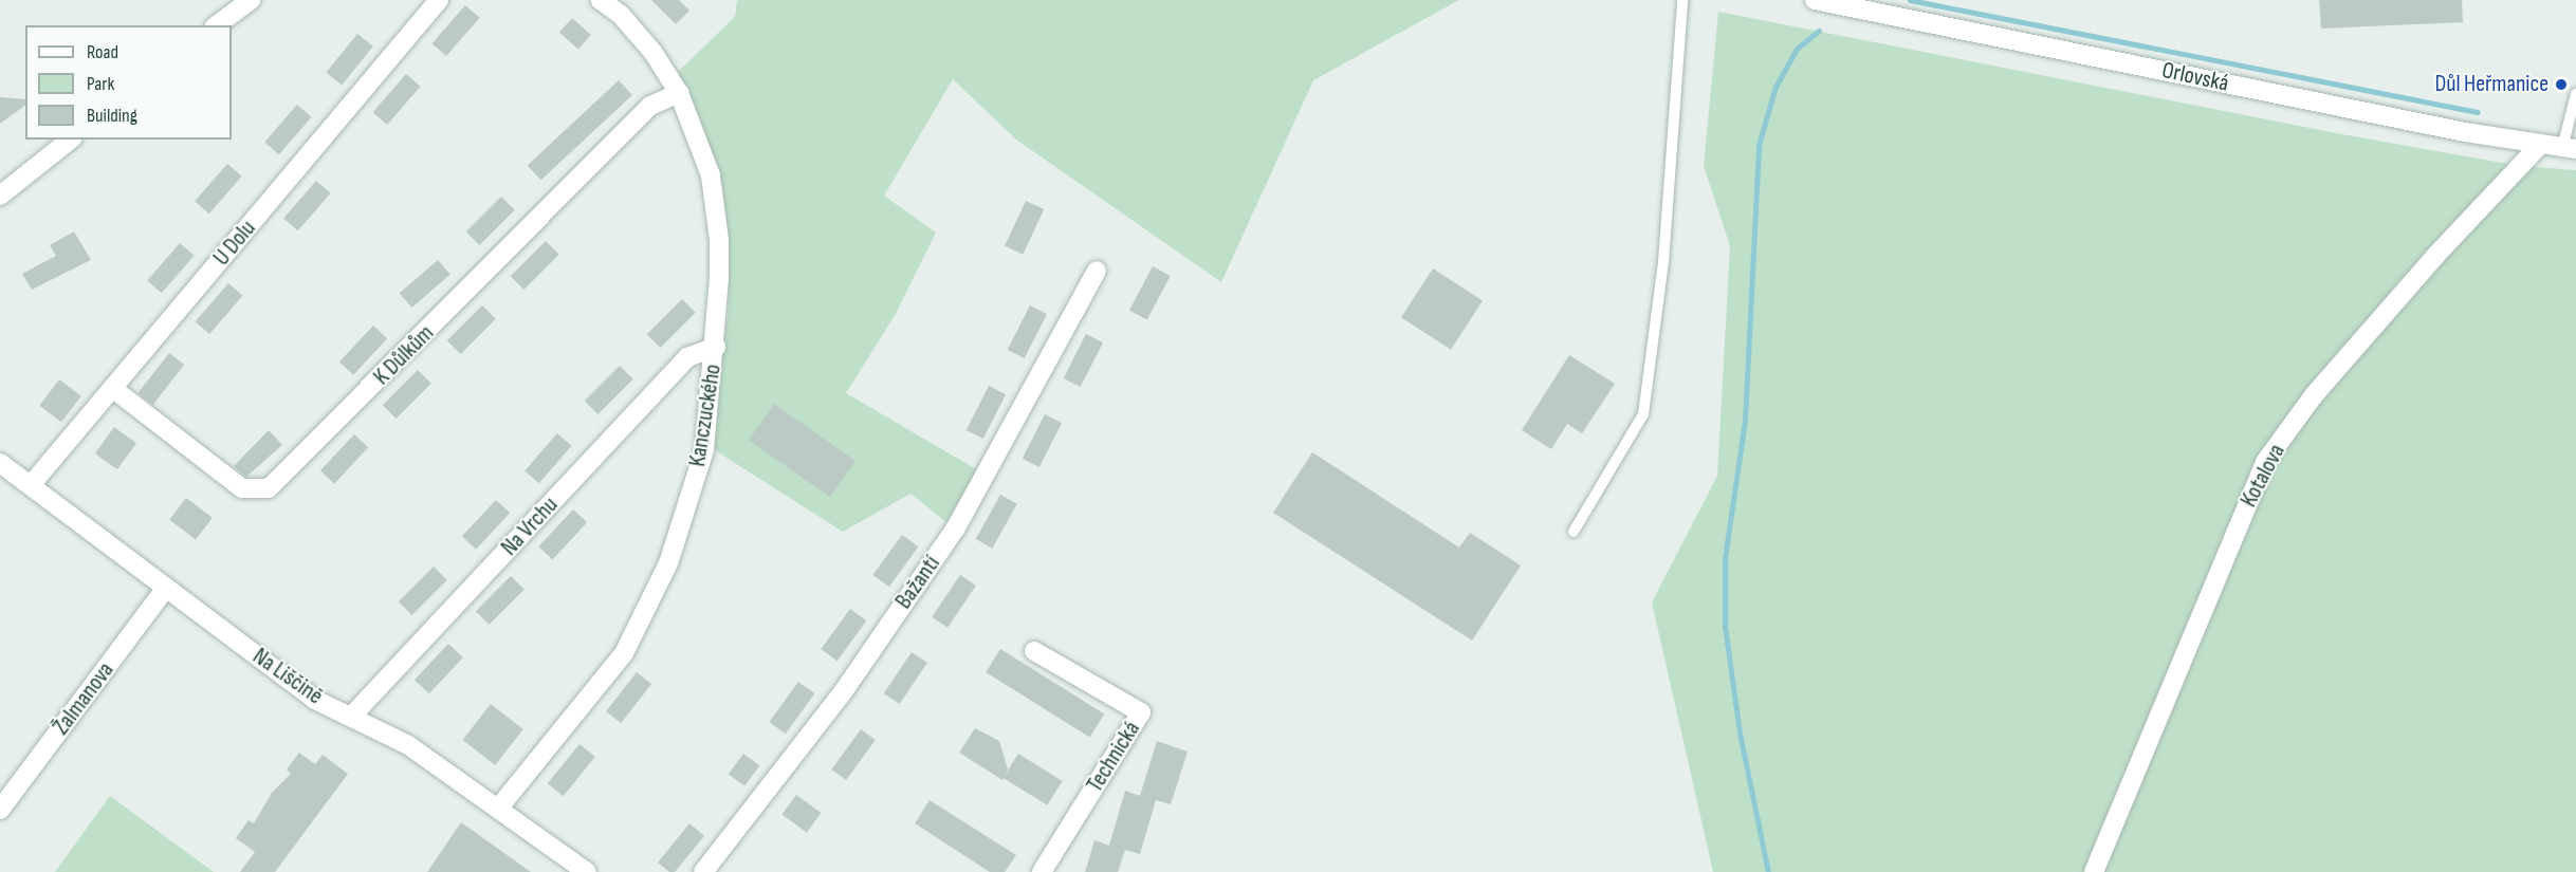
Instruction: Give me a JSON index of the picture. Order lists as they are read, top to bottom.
{
  "streets": {
    "street": [
      "Orlovská",
      "U Dolu",
      "K Důlkům",
      "Kanczuckého",
      "Kotalova",
      "Na Vrchu",
      "Bažantí",
      "Na Liščině",
      "Žalmanova",
      "Technická"
    ]
  },
  "crossings": [
    ["Orlovská", "Kotalova"],
    ["U Dolu", "K Důlkům"],
    ["U Dolu", "Na Liščině"],
    ["K Důlkům", "Kanczuckého"],
    ["Kanczuckého", "Na Vrchu"],
    ["Kanczuckého", "Na Liščině"],
    ["Na Vrchu", "Na Liščině"],
    ["Na Liščině", "Žalmanova"]
  ],
  "places": ["Důl Heřmanice"],
  "legend": ["Road", "Park", "Building"]
}
